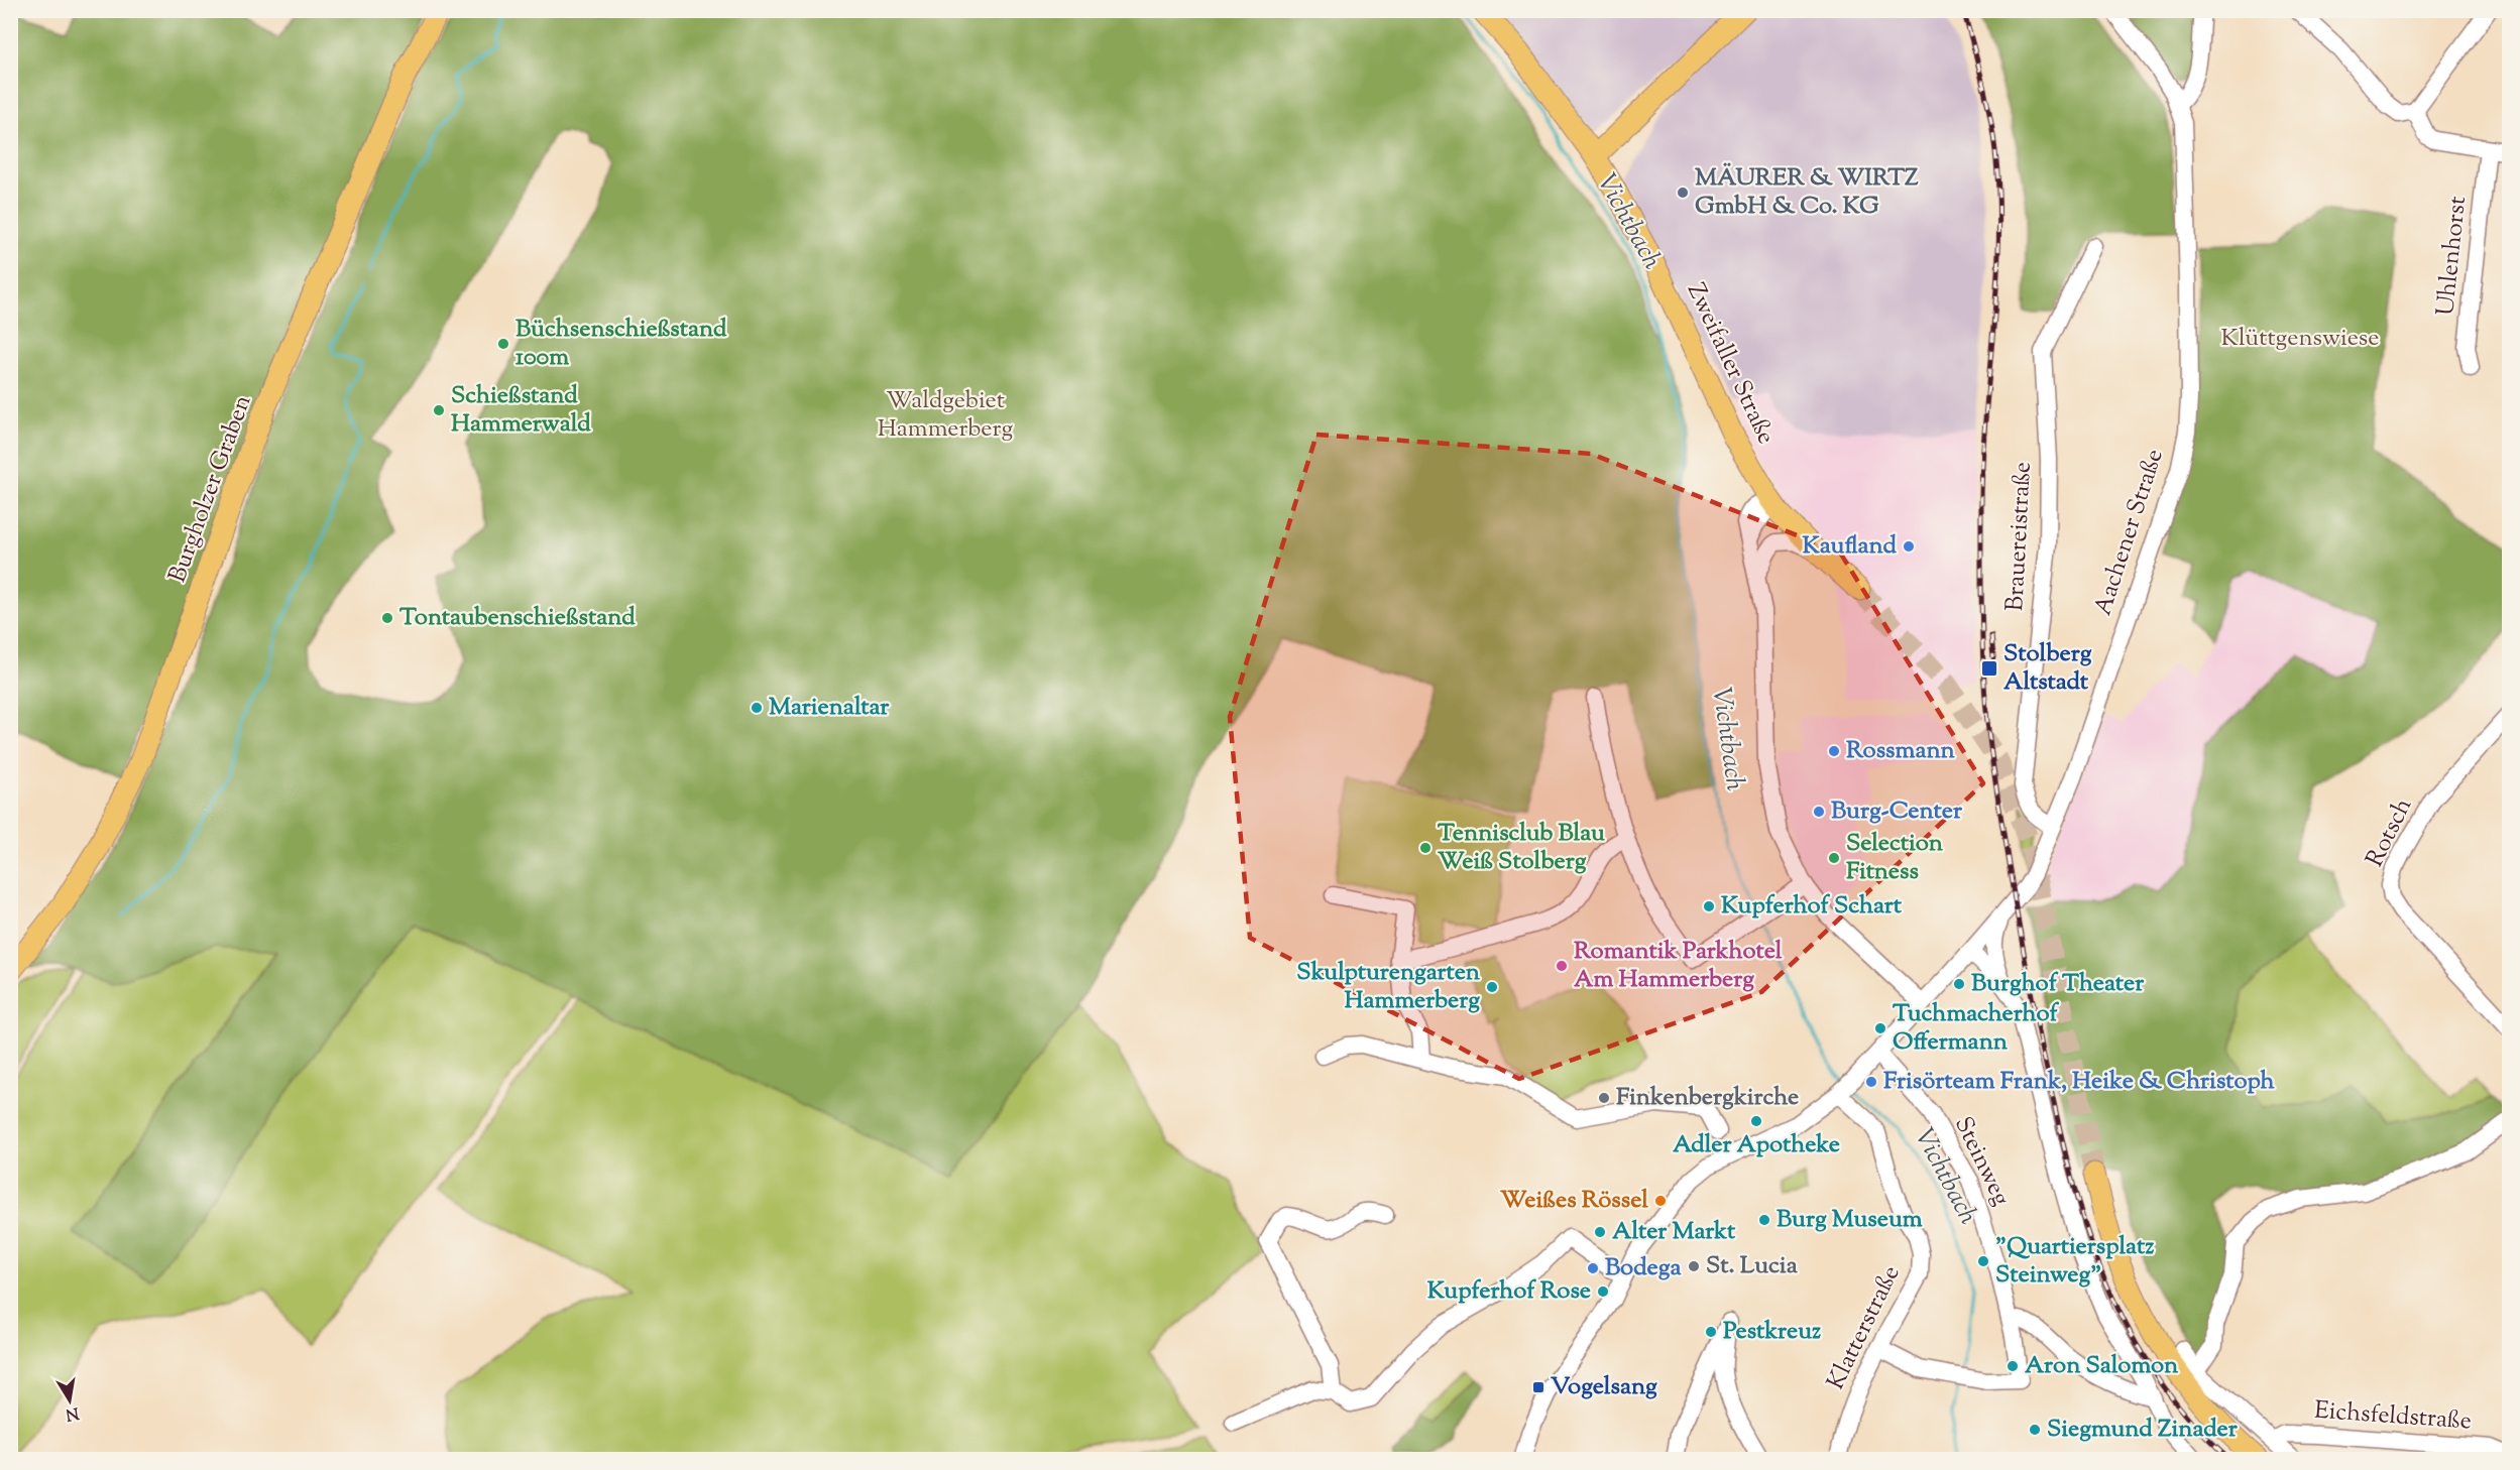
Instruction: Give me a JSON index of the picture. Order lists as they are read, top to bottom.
{
  "streets": {
    "main road": ["Zweifaller Straße", "Burgholzer Graben"],
    "street": [
      "Uhlenhorst",
      "Aachener Straße",
      "Brauereistraße",
      "Rotsch",
      "Steinweg",
      "Klatterstraße",
      "Eichsfeldstraße"
    ]
  },
  "crossings": [
    ["Aachener Straße", "Brauereistraße"],
    ["Aachener Straße", "Steinweg"],
    ["Aachener Straße", "Klatterstraße"],
    ["Steinweg", "Klatterstraße"]
  ],
  "water": ["Vichtbach"],
  "parks": ["Klüttgenswiese", "Waldgebiet Hammerberg"],
  "places": {
    "other": [
      "MÄURER & WIRTZ GmbH & Co. KG",
      "Büchsenschießstand 100m",
      "Schießstand Hammerwald",
      "Kaufland",
      "Tontaubenschießstand",
      "Marienaltar",
      "Rossmann",
      "Burg-Center",
      "Tennisclub Blau Weiß Stolberg",
      "Selection Fitness",
      "Kupferhof Schart",
      "Romantik Parkhotel Am Hammerberg",
      "Burghof Theater",
      "Skulpturengarten Hammerberg",
      "Tuchmacherhof Offermann",
      "Frisörteam Frank, Heike & Christoph",
      "Finkenbergkirche",
      "Adler Apotheke",
      "Weißes Rössel",
      "Burg Museum",
      "Alter Markt",
      "\"Quartiersplatz Steinweg\"",
      "St. Lucia",
      "Bodega",
      "Kupferhof Rose",
      "Pestkreuz",
      "Aron Salomon",
      "Siegmund Zinader"
    ],
    "transit": ["Stolberg Altstadt", "Vogelsang"]
  },
  "north": "bottom"
}
